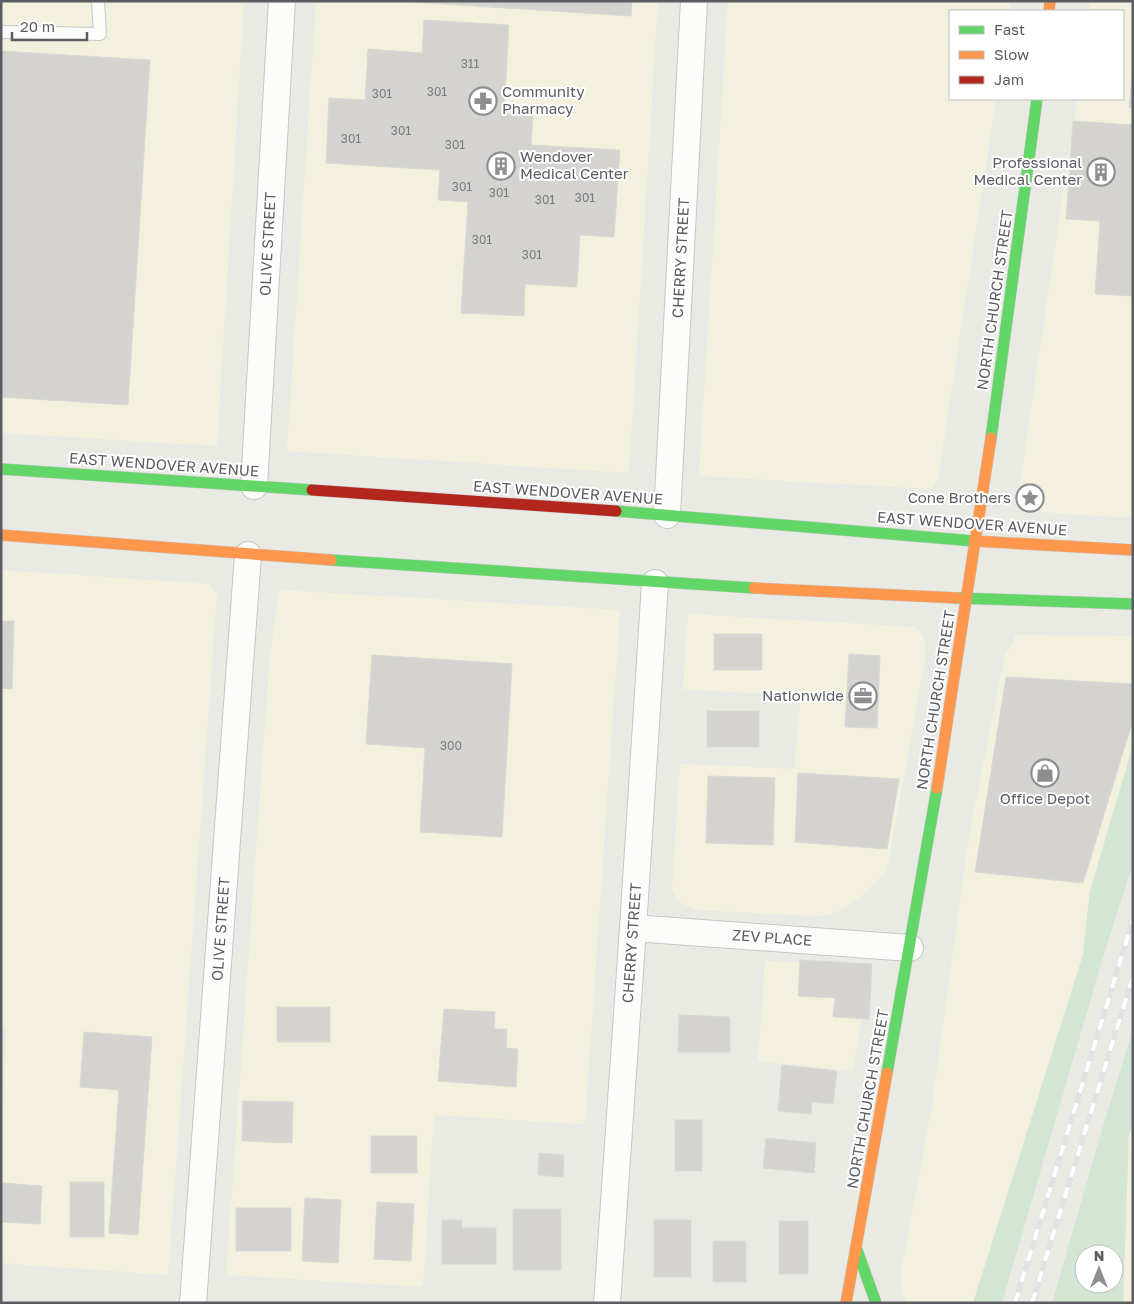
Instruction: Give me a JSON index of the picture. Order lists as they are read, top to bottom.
{
  "streets": {
    "main road": ["NORTH CHURCH STREET", "EAST WENDOVER AVENUE"],
    "street": ["OLIVE STREET", "CHERRY STREET", "ZEV PLACE"]
  },
  "crossings": [
    ["OLIVE STREET", "EAST WENDOVER AVENUE"],
    ["CHERRY STREET", "EAST WENDOVER AVENUE"],
    ["CHERRY STREET", "ZEV PLACE"],
    ["NORTH CHURCH STREET", "EAST WENDOVER AVENUE"],
    ["NORTH CHURCH STREET", "ZEV PLACE"]
  ],
  "places": {
    "pharmacy": ["Community Pharmacy"],
    "building": ["Wendover Medical Center", "Professional Medical Center"],
    "place": ["Cone Brothers"],
    "office": ["Nationwide"],
    "shop": ["Office Depot"]
  },
  "house_numbers": [
    "311",
    "301",
    "301",
    "301",
    "301",
    "301",
    "301",
    "301",
    "301",
    "301",
    "301",
    "301",
    "300"
  ],
  "legend": ["Fast", "Slow", "Jam"],
  "scale_bar": "20 m",
  "north": "top"
}
